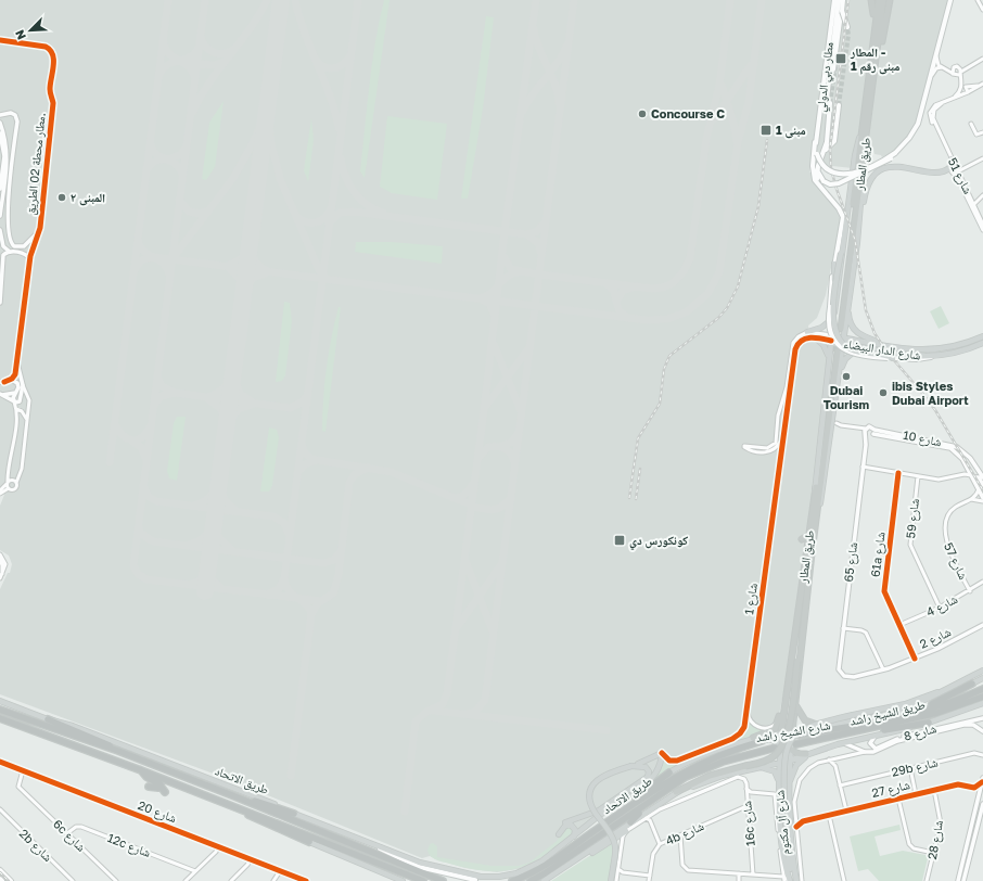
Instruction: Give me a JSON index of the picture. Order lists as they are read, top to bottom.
{
  "streets": {
    "highway": ["طريق المطار", "طريق الشيخ راشد", "طريق الاتحاد"],
    "main road": [
      "مطار دبي الدولي",
      "شارع الدار البيضاء",
      "شارع الشيخ راشد",
      "شارع آل مكتوم"
    ],
    "street": [
      "مطار محطة 02 الطريق.",
      "شارع 51",
      "شارع 10",
      "شارع 59",
      "61a شارع",
      "شارع 57",
      "شارع 65",
      "شارع 1",
      "شارع 4",
      "شارع 2",
      "شارع 8",
      "29b شارع",
      "شارع 27",
      "شارع 20",
      "16c شارع",
      "4b شارع",
      "6c شارع",
      "شارع 28",
      "2b شارع",
      "12c شارع"
    ]
  },
  "crossings": [
    ["طريق المطار", "شارع الدار البيضاء"],
    ["طريق المطار", "طريق الشيخ راشد"],
    ["طريق المطار", "شارع الشيخ راشد"],
    ["طريق المطار", "طريق الاتحاد"],
    ["طريق المطار", "شارع آل مكتوم"],
    ["شارع 10", "شارع 65"],
    ["شارع 59", "شارع 4"],
    ["61a شارع", "شارع 4"],
    ["61a شارع", "شارع 2"],
    ["شارع 57", "شارع 4"],
    ["شارع 65", "شارع 2"],
    ["شارع الشيخ راشد", "طريق الاتحاد"],
    ["طريق الاتحاد", "شارع آل مكتوم"],
    ["شارع 27", "شارع 28"],
    ["شارع 20", "6c شارع"],
    ["16c شارع", "4b شارع"],
    ["6c شارع", "12c شارع"]
  ],
  "places": {
    "transit": ["المطار - مبنى رقم 1", "مبنى 1", "كونكورس دي"],
    "other": [
      "Concourse C",
      "المبنى ٢",
      "Dubai Tourism",
      "ibis Styles Dubai Airport"
    ]
  },
  "north": "bottom left"
}
